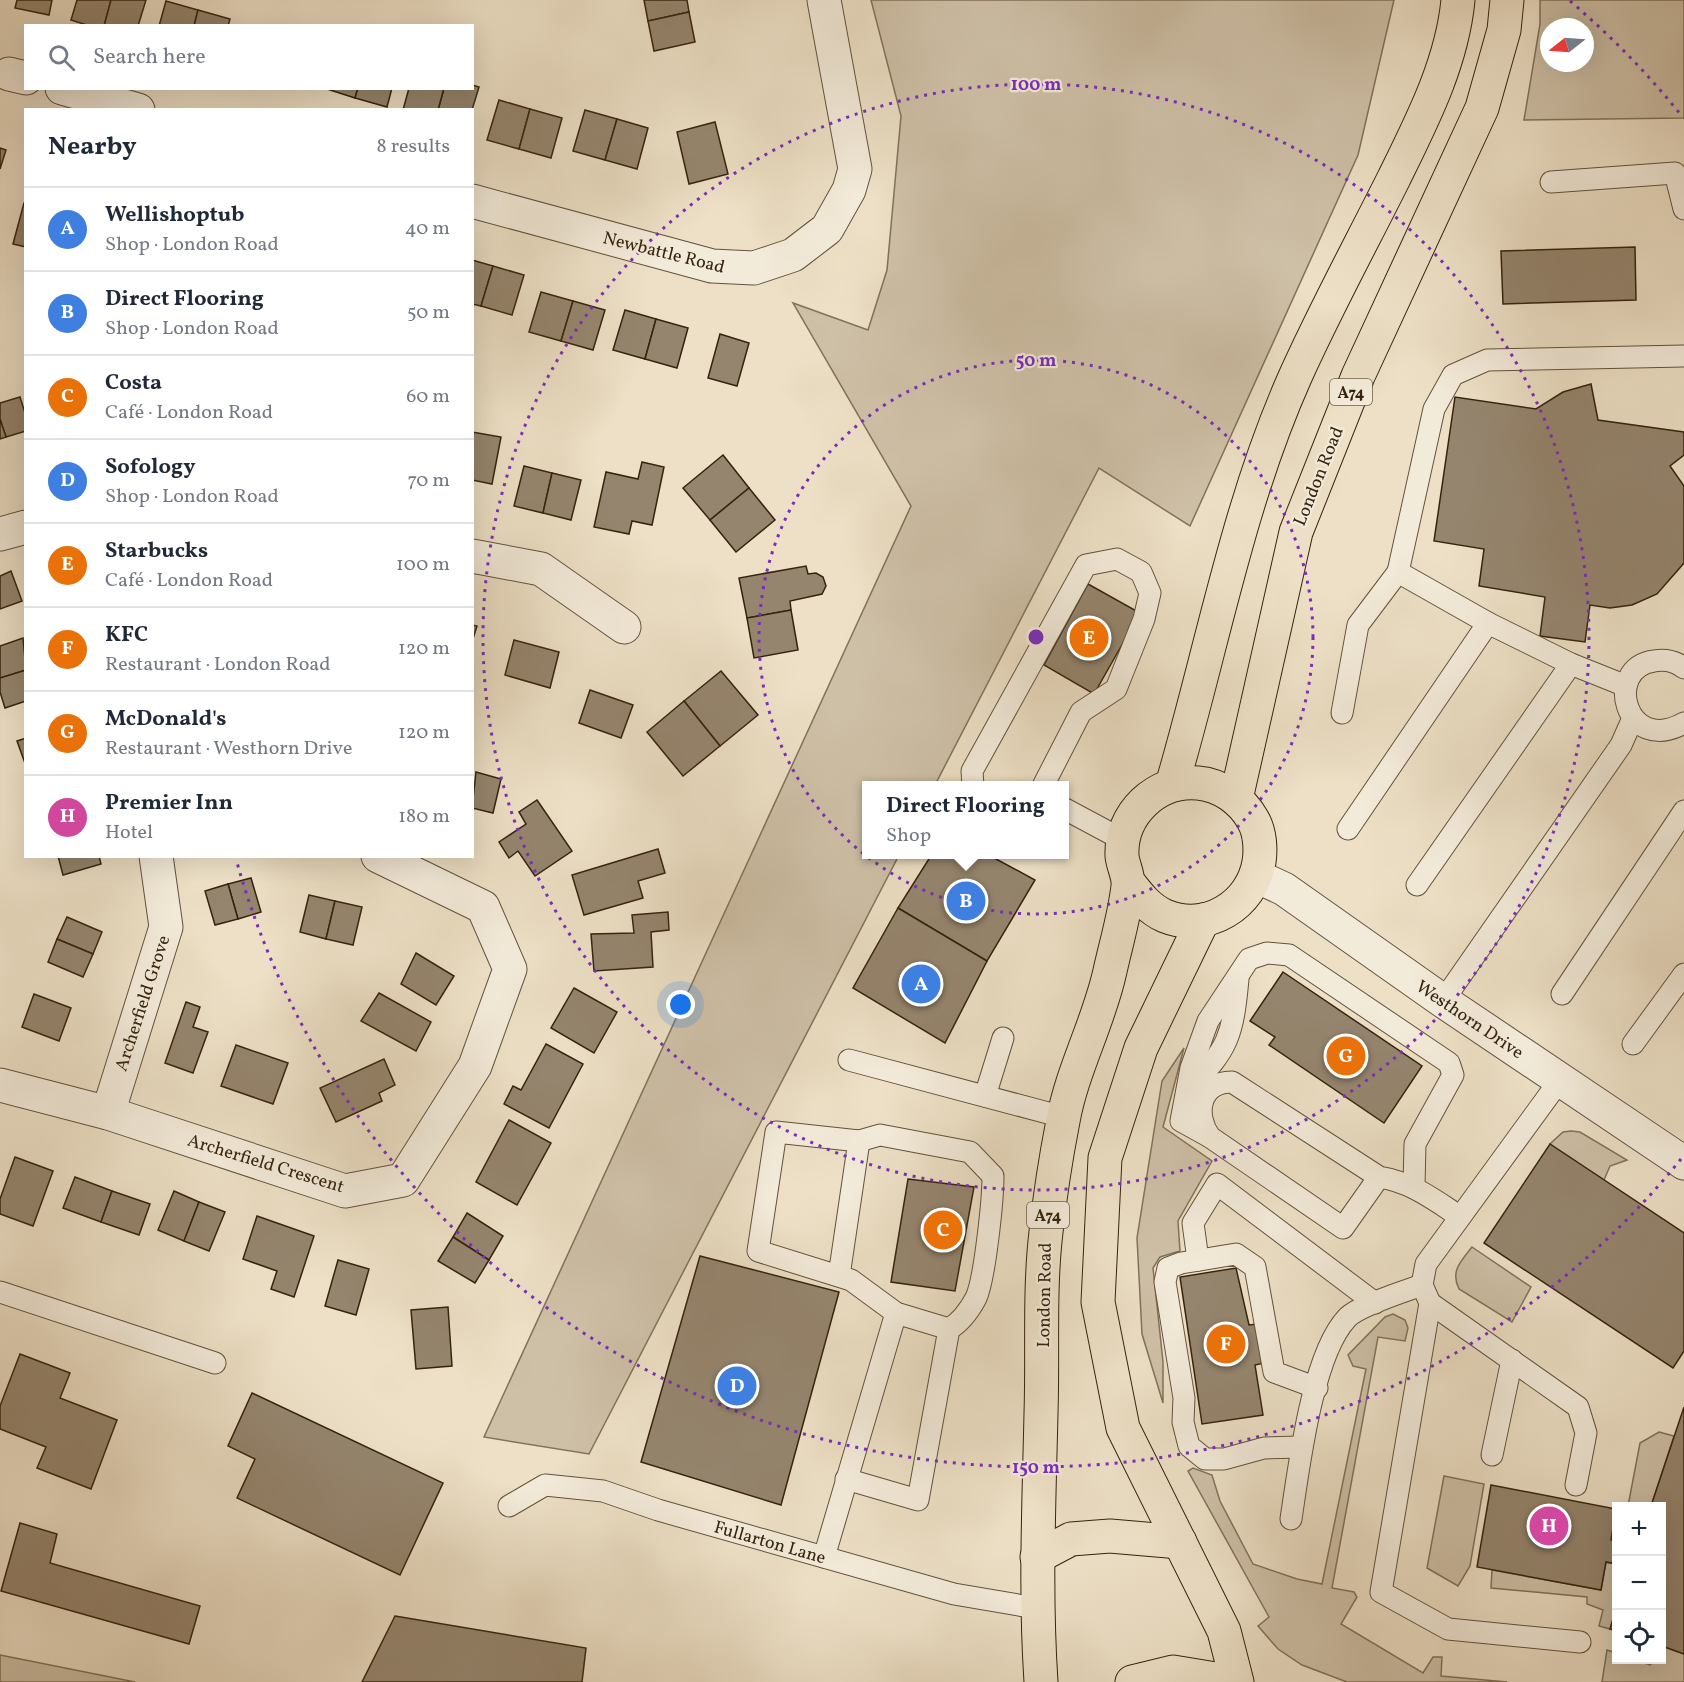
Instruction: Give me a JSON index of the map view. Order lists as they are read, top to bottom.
{
  "streets": {
    "main road": ["A74", "London Road"],
    "street": [
      "Newbattle Road",
      "Archerfield Grove",
      "Westhorn Drive",
      "Archerfield Crescent"
    ],
    "lane": ["Fullarton Lane"]
  },
  "crossings": [
    ["London Road", "Westhorn Drive"],
    ["London Road", "Fullarton Lane"],
    ["Archerfield Grove", "Archerfield Crescent"]
  ],
  "north": "left",
  "page": {
    "search": "Search here",
    "heading": ["Nearby", "8 results"],
    "list": [
      {
        "mark": "A",
        "name": "Wellishoptub",
        "note": "Shop · London Road",
        "value": "40 m"
      },
      {
        "mark": "B",
        "name": "Direct Flooring",
        "note": "Shop · London Road",
        "value": "50 m"
      },
      {
        "mark": "C",
        "name": "Costa",
        "note": "Café · London Road",
        "value": "60 m"
      },
      {
        "mark": "D",
        "name": "Sofology",
        "note": "Shop · London Road",
        "value": "70 m"
      },
      {
        "mark": "E",
        "name": "Starbucks",
        "note": "Café · London Road",
        "value": "100 m"
      },
      {
        "mark": "F",
        "name": "KFC",
        "note": "Restaurant · London Road",
        "value": "120 m"
      },
      {
        "mark": "G",
        "name": "McDonald's",
        "note": "Restaurant · Westhorn Drive",
        "value": "120 m"
      },
      {
        "mark": "H",
        "name": "Premier Inn",
        "note": "Hotel",
        "value": "180 m"
      }
    ],
    "pins": [
      "E",
      "B",
      "A",
      "G",
      "C",
      "F",
      "D",
      "H"
    ],
    "popup": ["Direct Flooring", "Shop"],
    "map_buttons": ["+", "−"]
  },
  "rings": ["100 m", "50 m", "150 m"]
}
